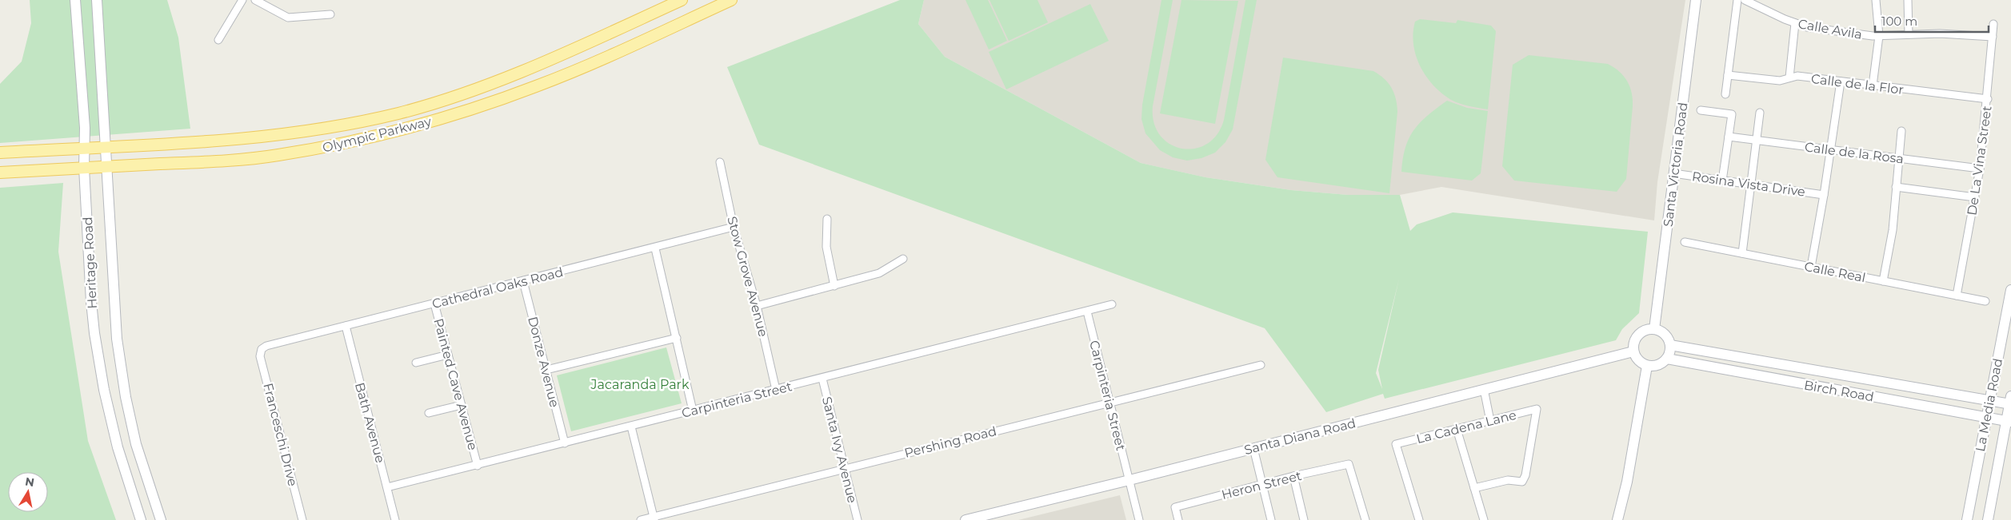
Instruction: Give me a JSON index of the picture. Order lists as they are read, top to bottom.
{
  "streets": {
    "main road": ["Olympic Parkway"],
    "street": [
      "Calle Avila",
      "Calle de la Flor",
      "Calle de la Rosa",
      "De La Vina Street",
      "Santa Victoria Road",
      "Rosina Vista Drive",
      "Heritage Road",
      "Calle Real",
      "Stow Grove Avenue",
      "Cathedral Oaks Road",
      "Donze Avenue",
      "Painted Cave Avenue",
      "Birch Road",
      "Carpinteria Street",
      "La Media Road",
      "Bath Avenue",
      "La Cadena Lane",
      "Franceschi Drive",
      "Santa Diana Road",
      "Pershing Road",
      "Santa Ivy Avenue",
      "Heron Street"
    ]
  },
  "crossings": [
    ["Calle Avila", "De La Vina Street"],
    ["Calle de la Flor", "De La Vina Street"],
    ["Olympic Parkway", "Heritage Road"],
    ["Calle de la Rosa", "De La Vina Street"],
    ["De La Vina Street", "Calle Real"],
    ["Santa Victoria Road", "Rosina Vista Drive"],
    ["Santa Victoria Road", "Birch Road"],
    ["Santa Victoria Road", "Santa Diana Road"],
    ["Stow Grove Avenue", "Cathedral Oaks Road"],
    ["Stow Grove Avenue", "Carpinteria Street"],
    ["Cathedral Oaks Road", "Donze Avenue"],
    ["Cathedral Oaks Road", "Painted Cave Avenue"],
    ["Cathedral Oaks Road", "Bath Avenue"],
    ["Cathedral Oaks Road", "Franceschi Drive"],
    ["Donze Avenue", "Carpinteria Street"],
    ["Painted Cave Avenue", "Carpinteria Street"],
    ["Birch Road", "La Media Road"],
    ["Birch Road", "Santa Diana Road"],
    ["Carpinteria Street", "Bath Avenue"],
    ["Carpinteria Street", "Santa Diana Road"],
    ["Carpinteria Street", "Pershing Road"],
    ["Carpinteria Street", "Santa Ivy Avenue"],
    ["Pershing Road", "Santa Ivy Avenue"]
  ],
  "parks": ["Jacaranda Park"],
  "scale_bar": "100 m",
  "north": "top"
}
